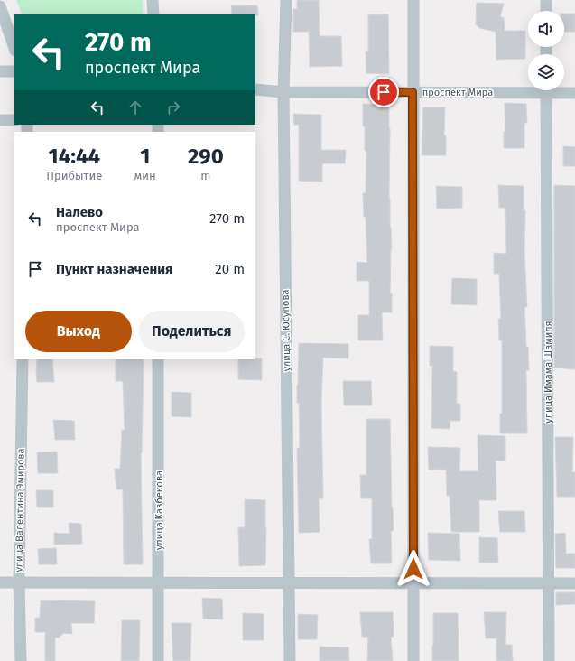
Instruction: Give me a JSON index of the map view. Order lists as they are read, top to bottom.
{
  "streets": {
    "street": [
      "проспект Мира",
      "улица С. Юсупова",
      "улица Имама Шамиля",
      "улица Валентина Эмирова",
      "улица Казбекова"
    ]
  },
  "crossings": [
    ["проспект Мира", "улица С. Юсупова"]
  ],
  "page": {
    "turn": ["270 m", "проспект Мира"],
    "eta": [
      "14:44",
      "Прибытие",
      "1",
      "мин",
      "290",
      "m"
    ],
    "list": [
      {
        "name": "Налево",
        "note": "проспект Мира",
        "value": "270 m"
      },
      {
        "name": "Пункт назначения",
        "value": "20 m"
      }
    ],
    "buttons": ["Выход", "Поделиться"]
  }
}
